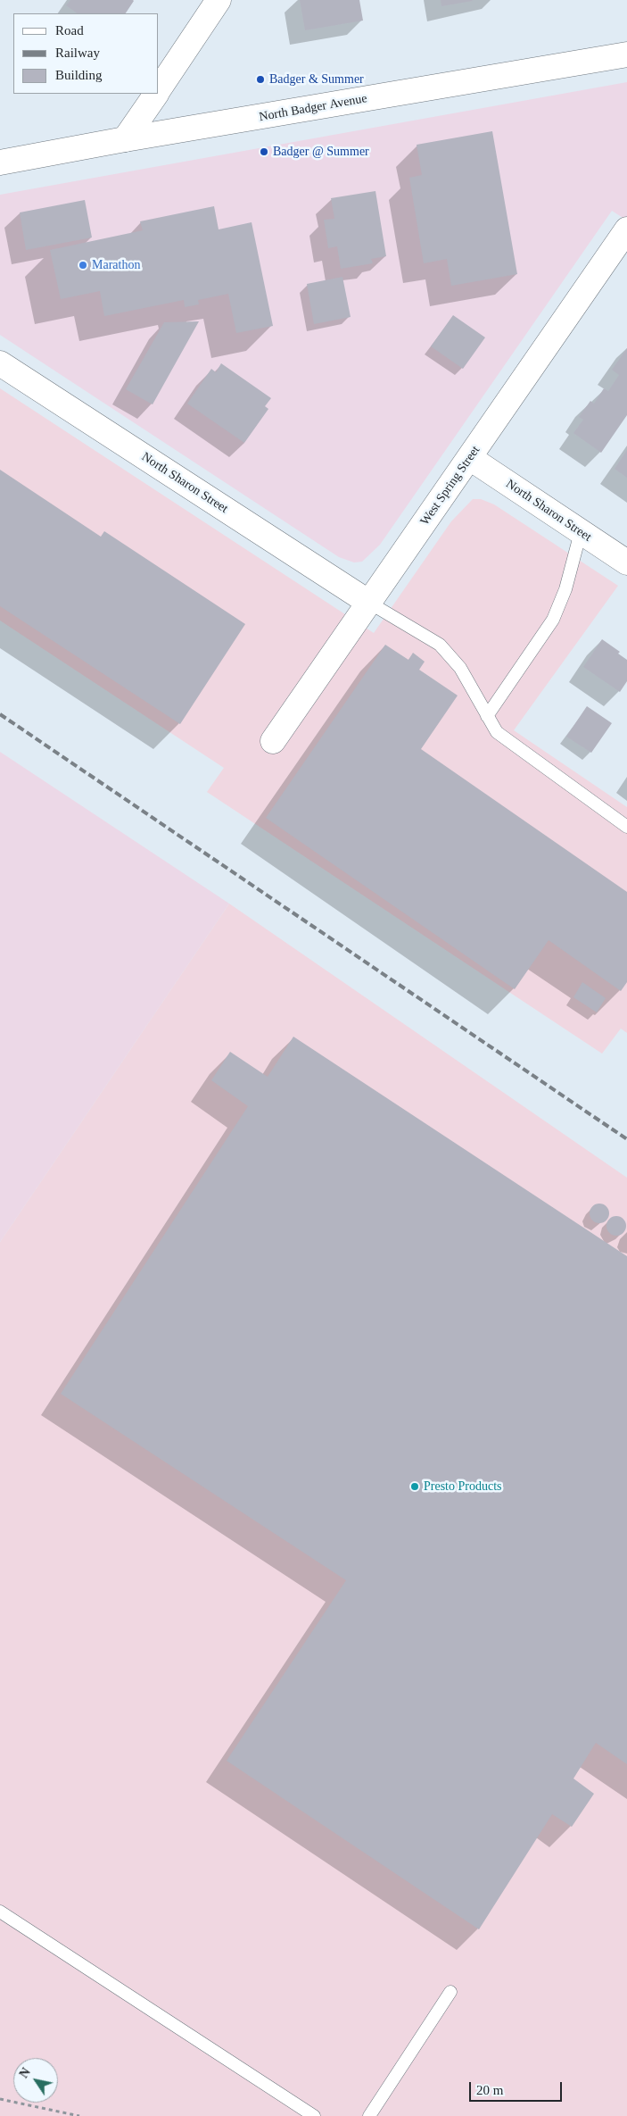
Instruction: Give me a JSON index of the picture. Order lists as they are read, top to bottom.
{
  "streets": {
    "street": ["North Badger Avenue", "North Sharon Street", "West Spring Street"]
  },
  "crossings": [
    ["North Sharon Street", "West Spring Street"]
  ],
  "places": [
    "Badger & Summer",
    "Badger @ Summer",
    "Marathon",
    "Presto Products"
  ],
  "legend": ["Road", "Railway", "Building"],
  "scale_bar": "20 m",
  "north": "top left"
}
